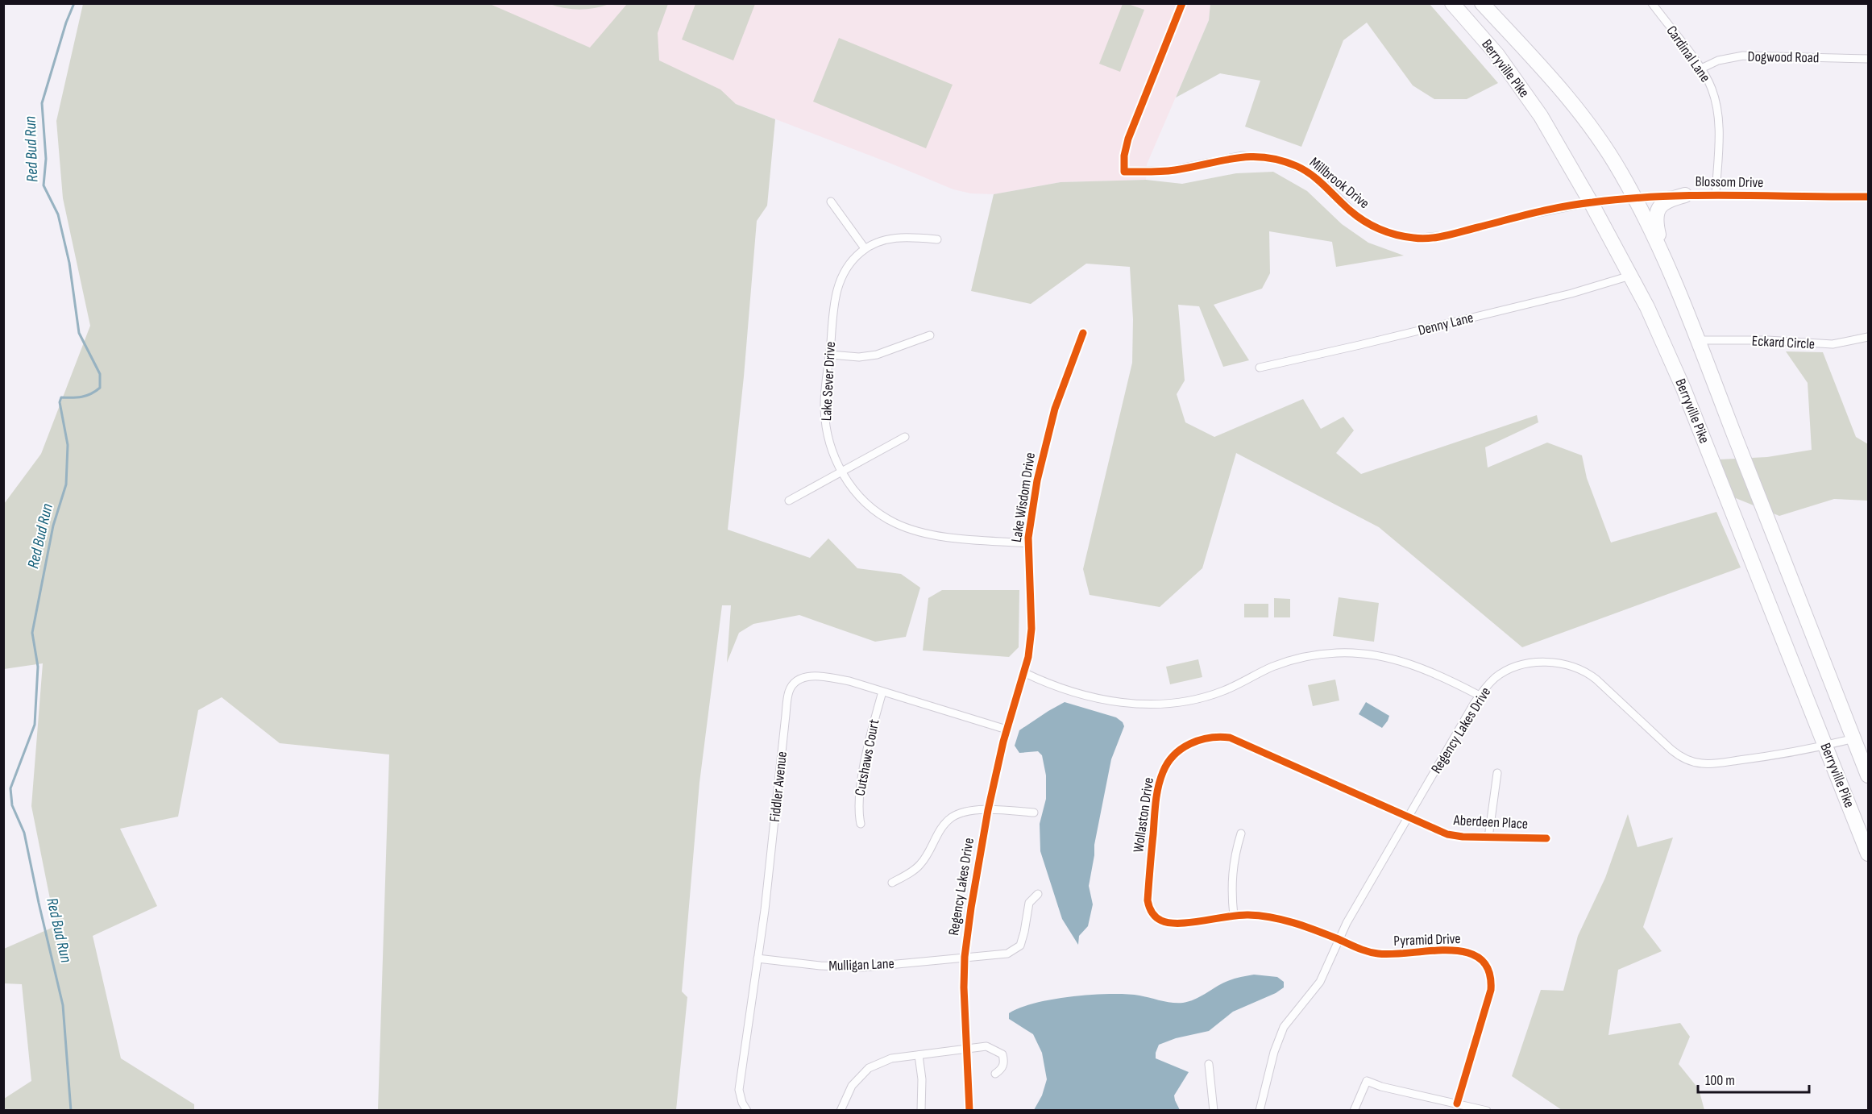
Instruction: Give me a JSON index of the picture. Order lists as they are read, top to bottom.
{
  "streets": {
    "highway": ["Berryville Pike"],
    "street": [
      "Cardinal Lane",
      "Dogwood Road",
      "Blossom Drive",
      "Millbrook Drive",
      "Denny Lane",
      "Eckard Circle",
      "Lake Sever Drive",
      "Lake Wisdom Drive",
      "Regency Lakes Drive",
      "Cutshaws Court",
      "Fiddler Avenue",
      "Wollaston Drive",
      "Aberdeen Place",
      "Pyramid Drive",
      "Mulligan Lane"
    ]
  },
  "crossings": [
    ["Cardinal Lane", "Dogwood Road"],
    ["Cardinal Lane", "Blossom Drive"],
    ["Berryville Pike", "Blossom Drive"],
    ["Berryville Pike", "Millbrook Drive"],
    ["Berryville Pike", "Denny Lane"],
    ["Berryville Pike", "Eckard Circle"],
    ["Berryville Pike", "Regency Lakes Drive"],
    ["Blossom Drive", "Millbrook Drive"],
    ["Lake Sever Drive", "Lake Wisdom Drive"],
    ["Lake Wisdom Drive", "Regency Lakes Drive"],
    ["Regency Lakes Drive", "Fiddler Avenue"],
    ["Regency Lakes Drive", "Wollaston Drive"],
    ["Regency Lakes Drive", "Aberdeen Place"],
    ["Regency Lakes Drive", "Pyramid Drive"],
    ["Regency Lakes Drive", "Mulligan Lane"],
    ["Cutshaws Court", "Fiddler Avenue"],
    ["Fiddler Avenue", "Mulligan Lane"],
    ["Wollaston Drive", "Aberdeen Place"],
    ["Wollaston Drive", "Pyramid Drive"]
  ],
  "water": ["Red Bud Run"],
  "scale_bar": "100 m"
}
